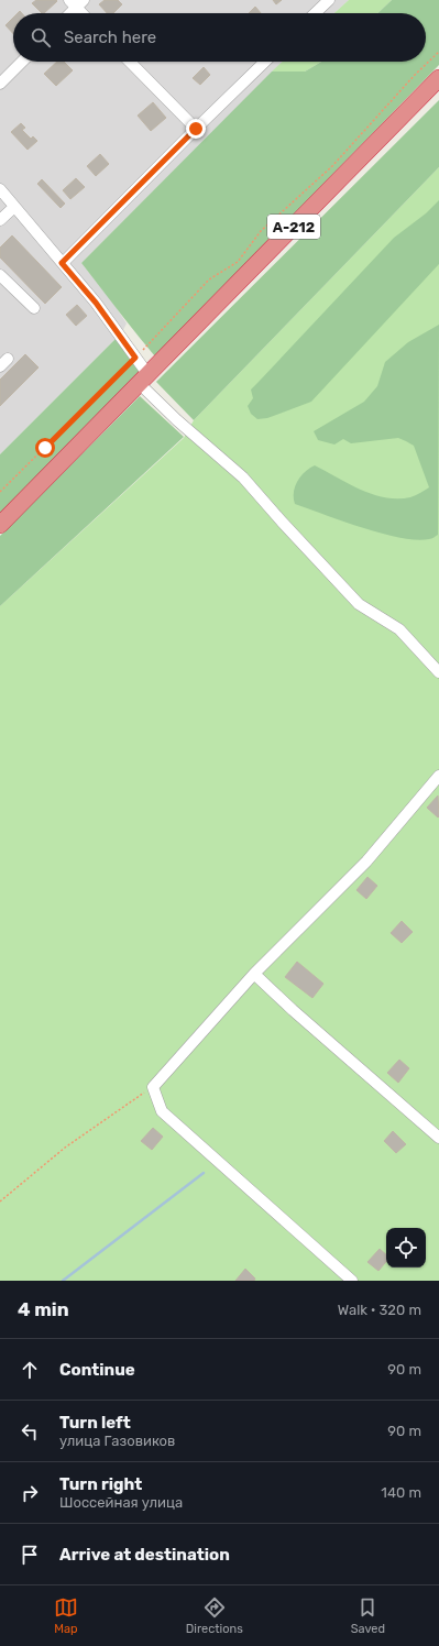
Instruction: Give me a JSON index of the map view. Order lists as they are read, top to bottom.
{
  "streets": {
    "highway": ["А-212"]
  },
  "page": {
    "search": "Search here",
    "heading": ["4 min", "Walk · 320 m"],
    "list": [
      ["Continue", "90 m"],
      ["Turn left", "улица Газовиков", "90 m"],
      ["Turn right", "Шоссейная улица", "140 m"],
      "Arrive at destination"
    ],
    "nav": ["Map", "Directions", "Saved"]
  }
}
